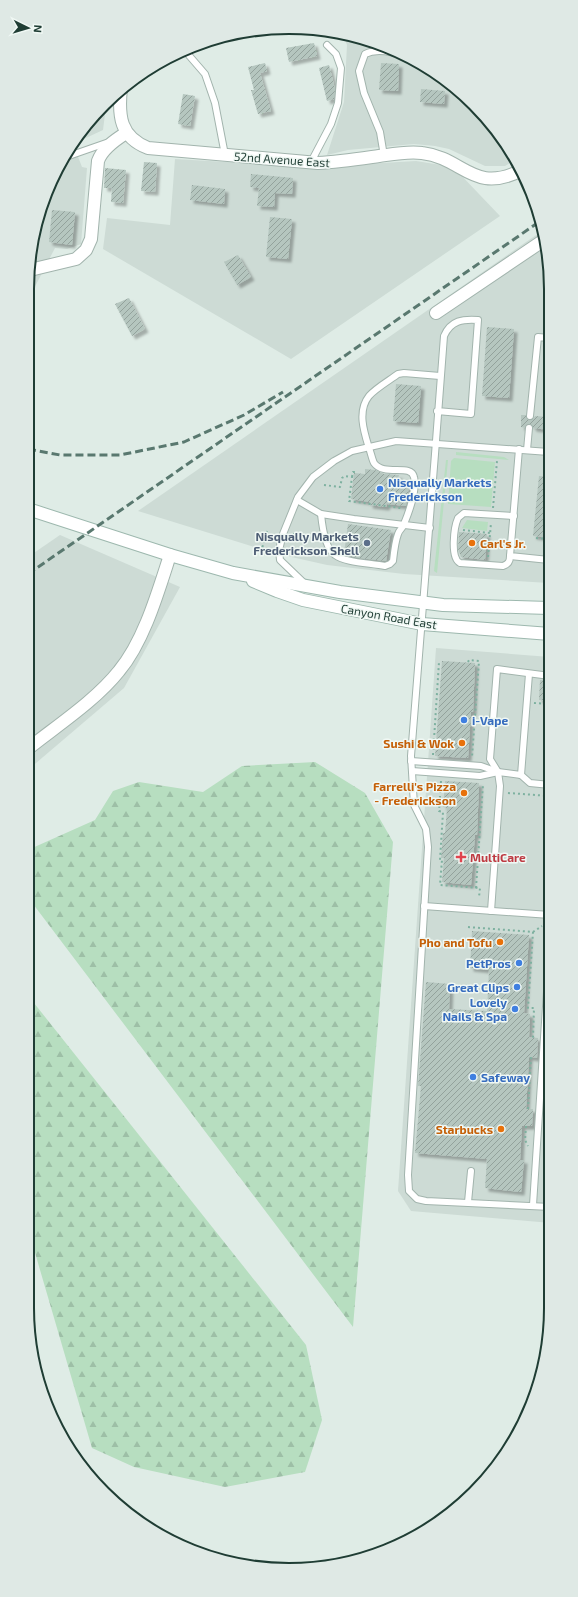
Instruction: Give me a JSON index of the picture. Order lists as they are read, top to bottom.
{
  "streets": {
    "street": ["52nd Avenue East", "Canyon Road East"]
  },
  "places": {
    "other": [
      "Nisqually Markets Frederickson",
      "Nisqually Markets Frederickson Shell",
      "Carl's Jr.",
      "i-Vape",
      "Sushi & Wok",
      "Farrelli's Pizza - Frederickson",
      "Pho and Tofu",
      "PetPros",
      "Great Clips",
      "Lovely Nails & Spa",
      "Safeway",
      "Starbucks"
    ],
    "health": ["MultiCare"]
  },
  "north": "right"
}
